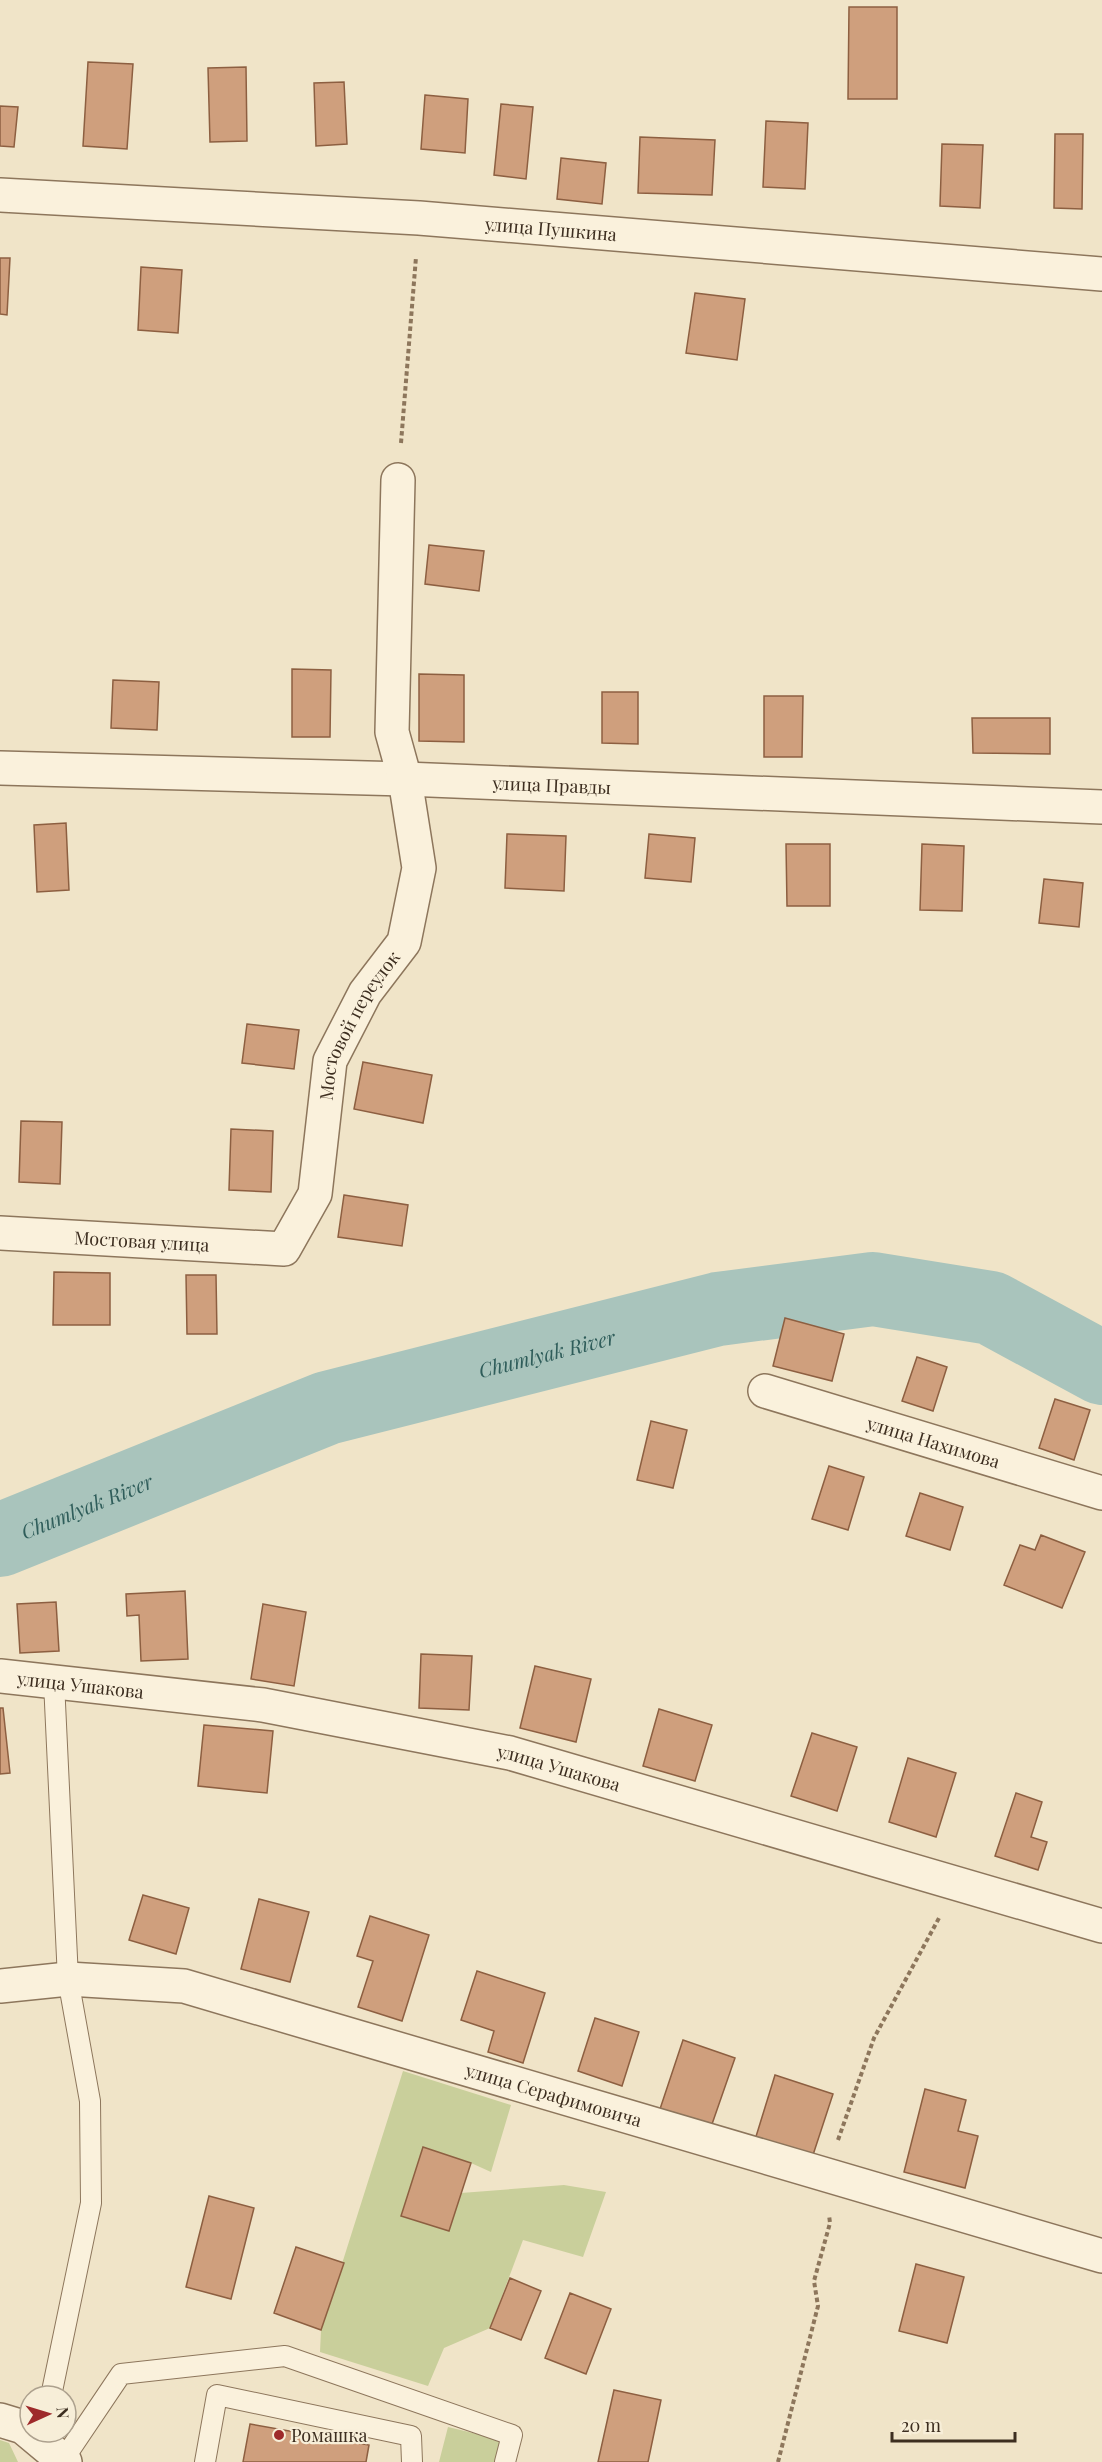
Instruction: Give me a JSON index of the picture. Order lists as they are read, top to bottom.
{
  "streets": {
    "street": [
      "улица Пушкина",
      "улица Правды",
      "Мостовой переулок",
      "Мостовая улица",
      "улица Нахимова",
      "улица Ушакова",
      "улица Серафимовича"
    ]
  },
  "crossings": [
    ["улица Правды", "Мостовой переулок"],
    ["Мостовой переулок", "Мостовая улица"]
  ],
  "water": ["Chumlyak River"],
  "places": ["Ромашка"],
  "scale_bar": "20 m",
  "north": "right"
}
